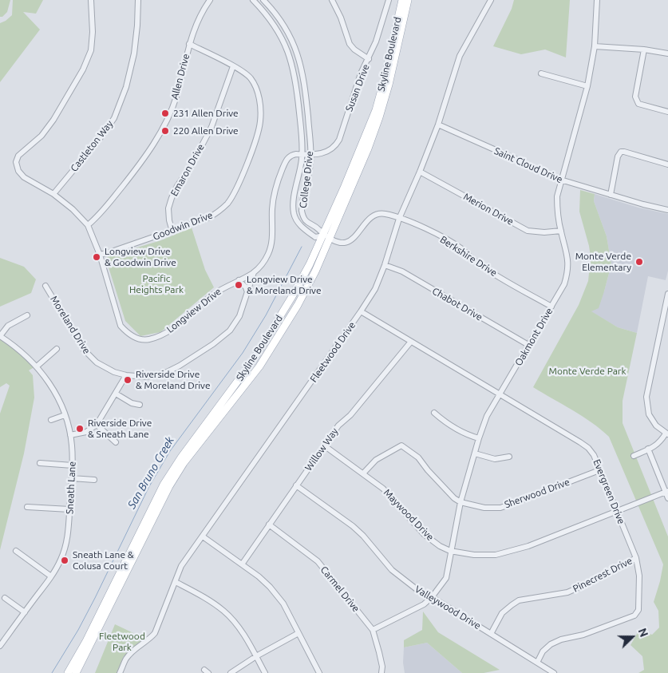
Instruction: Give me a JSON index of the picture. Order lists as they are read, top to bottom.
{
  "streets": {
    "main road": ["Skyline Boulevard"],
    "street": [
      "Allen Drive",
      "Susan Drive",
      "Castleton Way",
      "Saint Cloud Drive",
      "Emaron Drive",
      "College Drive",
      "Merion Drive",
      "Goodwin Drive",
      "Berkshire Drive",
      "Chabot Drive",
      "Longview Drive",
      "Moreland Drive",
      "Oakmont Drive",
      "Fleetwood Drive",
      "Willow Way",
      "Sneath Lane",
      "Evergreen Drive",
      "Sherwood Drive",
      "Maywood Drive",
      "Pinecrest Drive",
      "Carmel Drive",
      "Valleywood Drive"
    ]
  },
  "crossings": [
    ["Skyline Boulevard", "College Drive"],
    ["Skyline Boulevard", "Berkshire Drive"],
    ["Allen Drive", "Goodwin Drive"],
    ["Allen Drive", "Longview Drive"],
    ["Susan Drive", "College Drive"],
    ["Susan Drive", "Longview Drive"],
    ["Castleton Way", "Longview Drive"],
    ["Saint Cloud Drive", "Oakmont Drive"],
    ["Saint Cloud Drive", "Fleetwood Drive"],
    ["Emaron Drive", "Goodwin Drive"],
    ["College Drive", "Berkshire Drive"],
    ["College Drive", "Longview Drive"],
    ["Merion Drive", "Oakmont Drive"],
    ["Merion Drive", "Fleetwood Drive"],
    ["Goodwin Drive", "Longview Drive"],
    ["Berkshire Drive", "Oakmont Drive"],
    ["Berkshire Drive", "Fleetwood Drive"],
    ["Chabot Drive", "Oakmont Drive"],
    ["Chabot Drive", "Fleetwood Drive"],
    ["Longview Drive", "Moreland Drive"],
    ["Oakmont Drive", "Evergreen Drive"],
    ["Oakmont Drive", "Sherwood Drive"],
    ["Oakmont Drive", "Maywood Drive"],
    ["Oakmont Drive", "Carmel Drive"],
    ["Oakmont Drive", "Valleywood Drive"],
    ["Fleetwood Drive", "Evergreen Drive"],
    ["Willow Way", "Evergreen Drive"],
    ["Willow Way", "Maywood Drive"],
    ["Willow Way", "Carmel Drive"],
    ["Willow Way", "Valleywood Drive"],
    ["Evergreen Drive", "Sherwood Drive"],
    ["Evergreen Drive", "Maywood Drive"],
    ["Evergreen Drive", "Pinecrest Drive"],
    ["Evergreen Drive", "Valleywood Drive"],
    ["Sherwood Drive", "Maywood Drive"],
    ["Pinecrest Drive", "Valleywood Drive"]
  ],
  "water": ["San Bruno Creek"],
  "parks": ["Pacific Heights Park", "Monte Verde Park", "Fleetwood Park"],
  "places": [
    "231 Allen Drive",
    "220 Allen Drive",
    "Longview Drive & Goodwin Drive",
    "Monte Verde Elementary",
    "Longview Drive & Moreland Drive",
    "Riverside Drive & Moreland Drive",
    "Riverside Drive & Sneath Lane",
    "Sneath Lane & Colusa Court"
  ],
  "north": "right"
}
